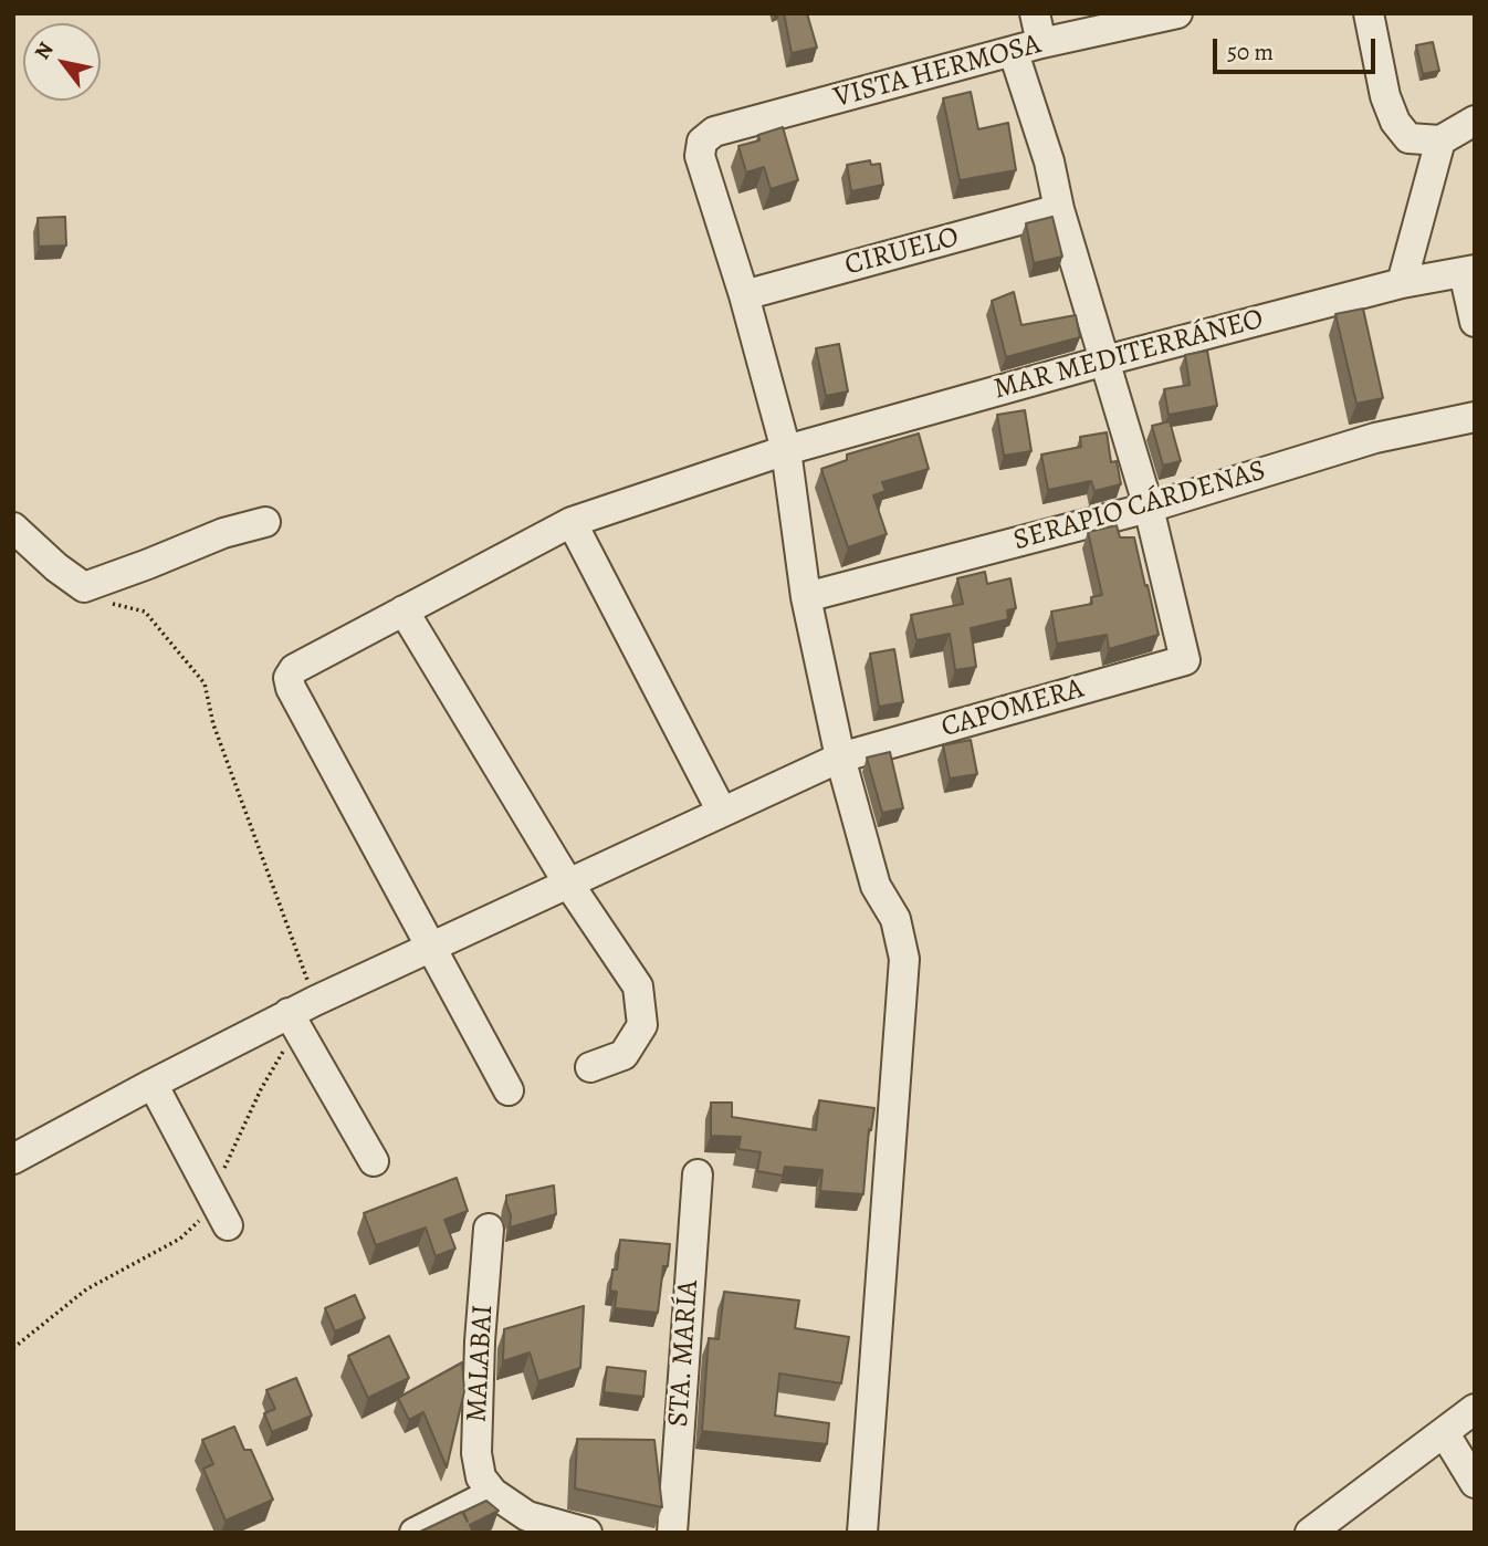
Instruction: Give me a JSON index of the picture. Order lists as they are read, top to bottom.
{
  "streets": {
    "street": [
      "VISTA HERMOSA",
      "CIRUELO",
      "MAR MEDITERRÁNEO",
      "SERAPIO CÁRDENAS",
      "CAPOMERA",
      "STA. MARÍA",
      "MALABAI"
    ]
  },
  "crossings": [
    ["VISTA HERMOSA", "CIRUELO"],
    ["MAR MEDITERRÁNEO", "CAPOMERA"],
    ["SERAPIO CÁRDENAS", "CAPOMERA"]
  ],
  "scale_bar": "50 m",
  "north": "top left"
}
